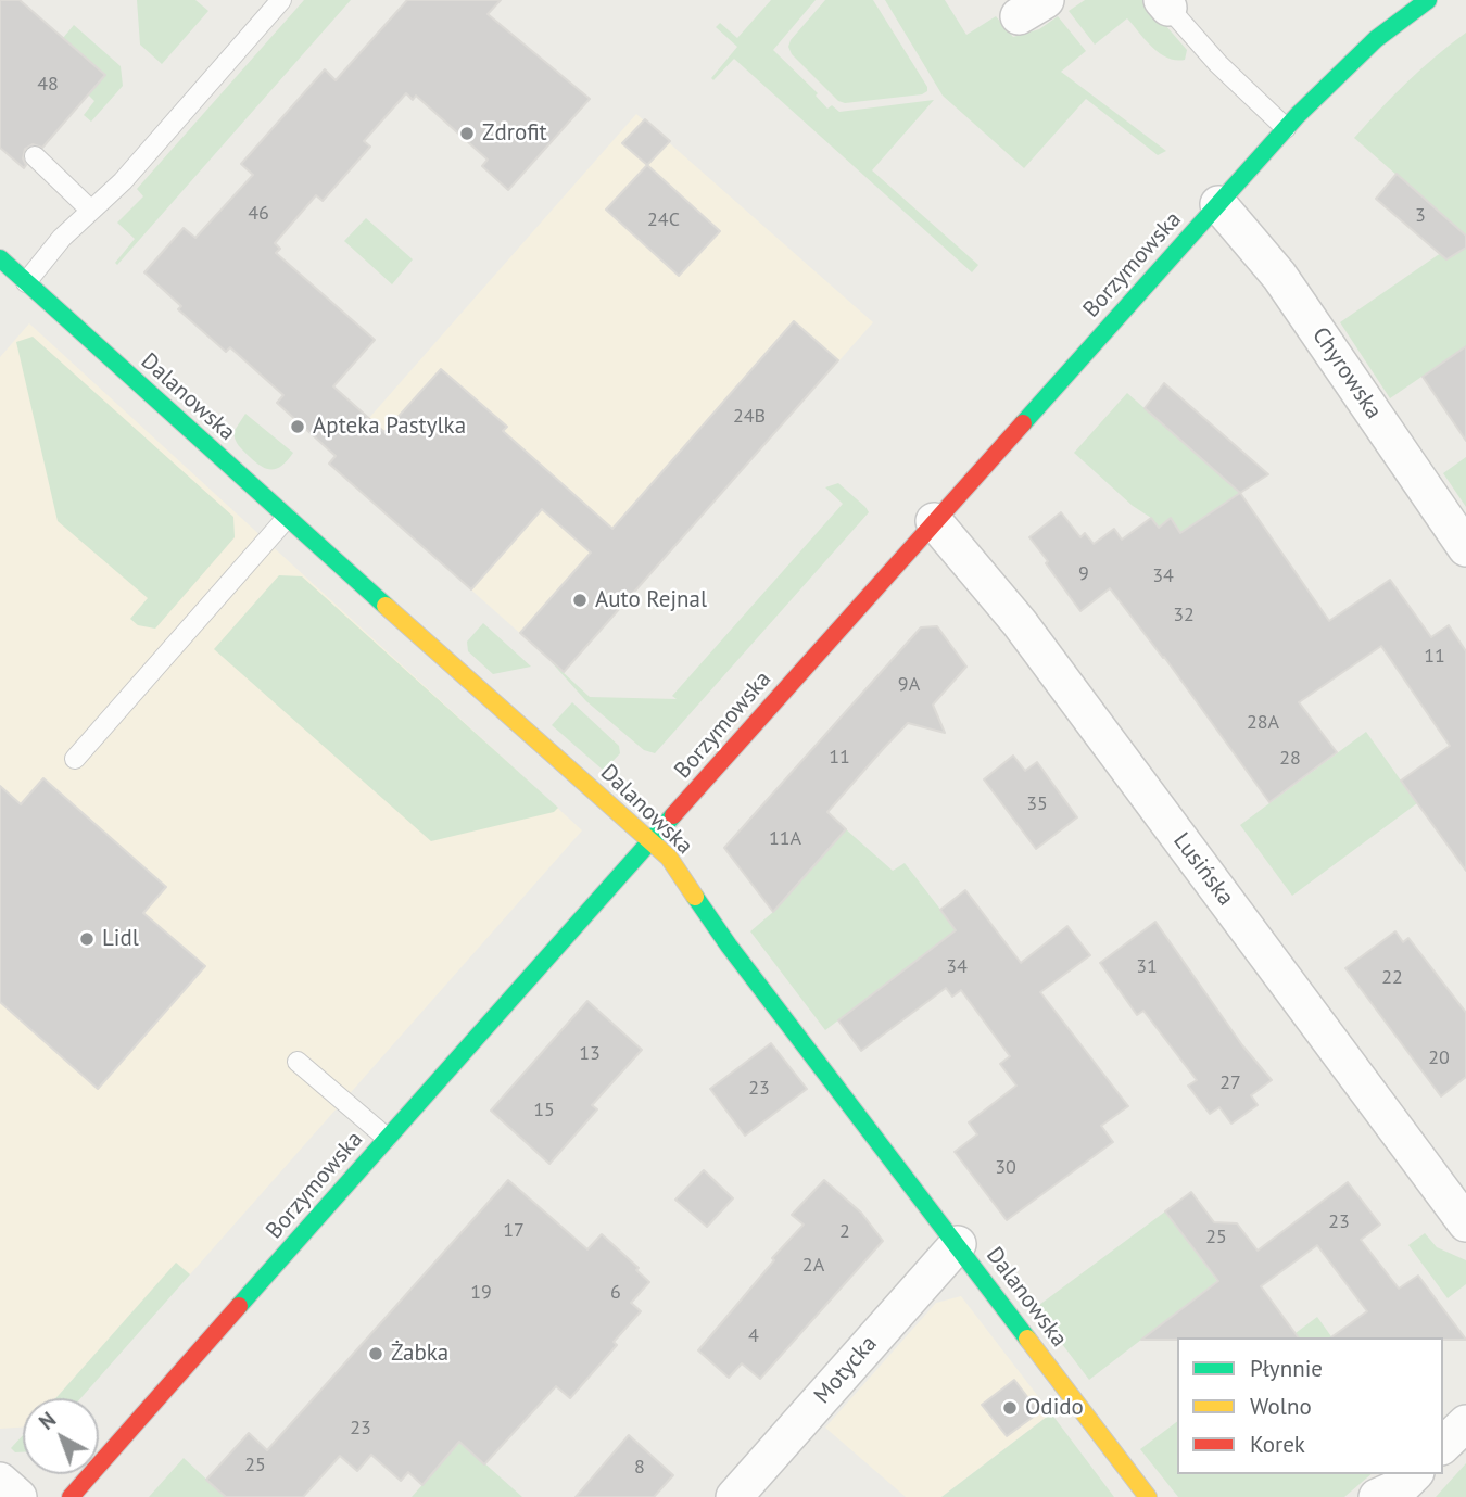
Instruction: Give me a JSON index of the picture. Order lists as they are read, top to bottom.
{
  "streets": {
    "street": [
      "Borzymowska",
      "Chyrowska",
      "Dalanowska",
      "Lusińska",
      "Motycka"
    ]
  },
  "crossings": [
    ["Borzymowska", "Chyrowska"],
    ["Borzymowska", "Dalanowska"],
    ["Borzymowska", "Lusińska"],
    ["Dalanowska", "Motycka"]
  ],
  "places": [
    "Zdrofit",
    "Apteka Pastylka",
    "Auto Rejnal",
    "Lidl",
    "Żabka",
    "Odido"
  ],
  "house_numbers": [
    "48",
    "46",
    "3",
    "24C",
    "24B",
    "9",
    "34",
    "32",
    "11",
    "9A",
    "28A",
    "11",
    "28",
    "35",
    "11A",
    "34",
    "31",
    "22",
    "13",
    "20",
    "27",
    "23",
    "15",
    "30",
    "23",
    "17",
    "2",
    "25",
    "2A",
    "19",
    "6",
    "4",
    "23",
    "25",
    "8"
  ],
  "legend": ["Płynnie", "Wolno", "Korek"],
  "north": "top left"
}
